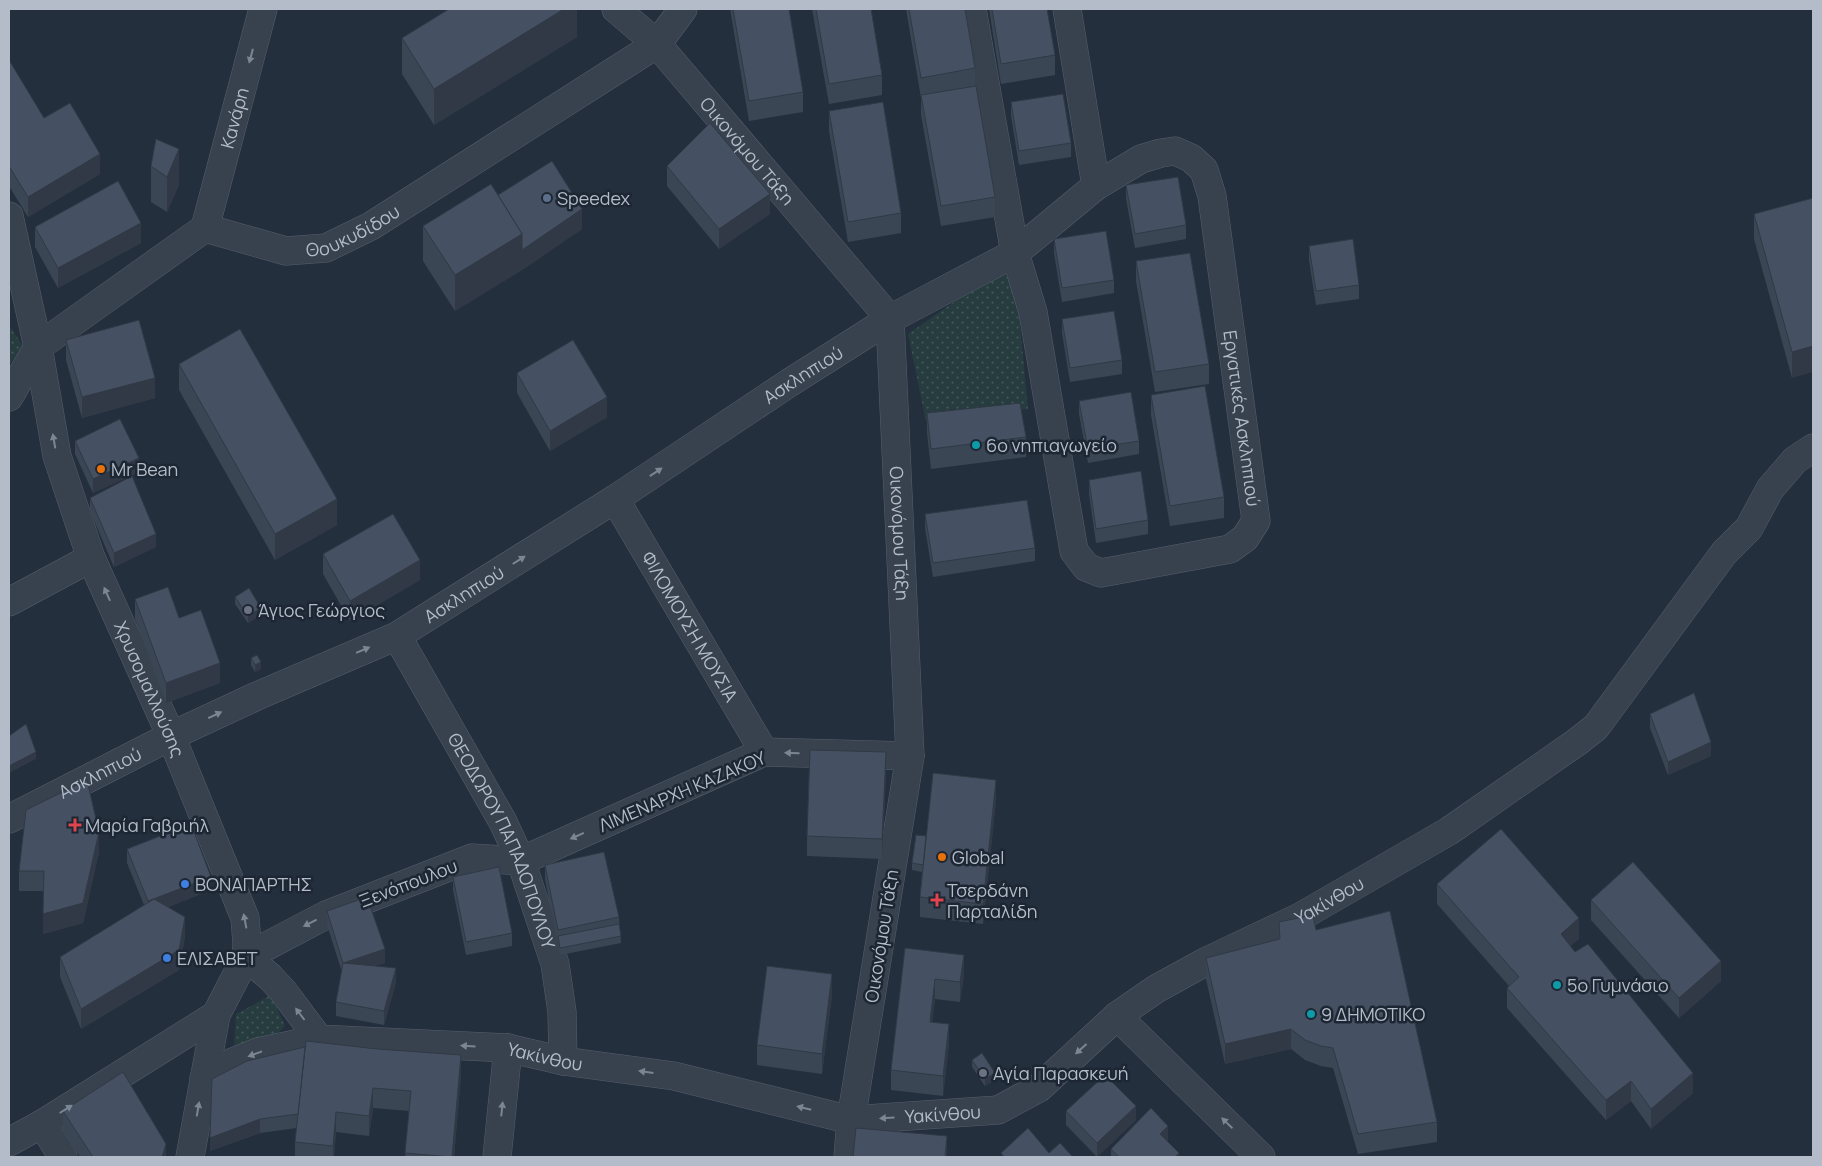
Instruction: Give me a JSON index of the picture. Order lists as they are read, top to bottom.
{
  "streets": {
    "street": [
      "Κανάρη",
      "Οικονόμου Τάξη",
      "Θουκυδίδου",
      "Ασκληπιού",
      "Εργατικές Ασκληπιού",
      "ΦΙΛΟΜΟΥΣΗ ΜΟΥΣΙΑ",
      "Χρυσομαλλούσης",
      "ΛΙΜΕΝΑΡΧΗ ΚΑΖΑΚΟΥ",
      "ΘΕΟΔΩΡΟΥ ΠΑΠΑΔΟΠΟΥΛΟΥ",
      "Ξενόπουλου",
      "Υακίνθου"
    ]
  },
  "crossings": [
    ["Κανάρη", "Θουκυδίδου"],
    ["Οικονόμου Τάξη", "Θουκυδίδου"],
    ["Οικονόμου Τάξη", "Ασκληπιού"],
    ["Οικονόμου Τάξη", "Εργατικές Ασκληπιού"],
    ["Οικονόμου Τάξη", "ΛΙΜΕΝΑΡΧΗ ΚΑΖΑΚΟΥ"],
    ["Οικονόμου Τάξη", "Υακίνθου"],
    ["Ασκληπιού", "Εργατικές Ασκληπιού"],
    ["Ασκληπιού", "ΦΙΛΟΜΟΥΣΗ ΜΟΥΣΙΑ"],
    ["Ασκληπιού", "Χρυσομαλλούσης"],
    ["Ασκληπιού", "ΘΕΟΔΩΡΟΥ ΠΑΠΑΔΟΠΟΥΛΟΥ"],
    ["ΦΙΛΟΜΟΥΣΗ ΜΟΥΣΙΑ", "ΛΙΜΕΝΑΡΧΗ ΚΑΖΑΚΟΥ"],
    ["Χρυσομαλλούσης", "Ξενόπουλου"],
    ["Χρυσομαλλούσης", "Υακίνθου"],
    ["ΛΙΜΕΝΑΡΧΗ ΚΑΖΑΚΟΥ", "ΘΕΟΔΩΡΟΥ ΠΑΠΑΔΟΠΟΥΛΟΥ"],
    ["ΛΙΜΕΝΑΡΧΗ ΚΑΖΑΚΟΥ", "Ξενόπουλου"],
    ["ΘΕΟΔΩΡΟΥ ΠΑΠΑΔΟΠΟΥΛΟΥ", "Ξενόπουλου"],
    ["ΘΕΟΔΩΡΟΥ ΠΑΠΑΔΟΠΟΥΛΟΥ", "Υακίνθου"]
  ],
  "one_way": [
    "Κανάρη",
    "Ασκληπιού",
    "Χρυσομαλλούσης",
    "ΛΙΜΕΝΑΡΧΗ ΚΑΖΑΚΟΥ",
    "Ξενόπουλου",
    "Υακίνθου"
  ],
  "places": {
    "other": [
      "Speedex",
      "6ο νηπιαγωγείο",
      "Mr Bean",
      "Άγιος Γεώργιος",
      "Global",
      "ΒΟΝΑΠΑΡΤΗΣ",
      "ΕΛΙΣΑΒΕΤ",
      "5o Γυμνάσιο",
      "9 ΔΗΜΟΤΙΚΟ",
      "Αγία Παρασκευή"
    ],
    "health": ["Μαρία Γαβριήλ", "Τσερδάνη Παρταλίδη"]
  }
}
